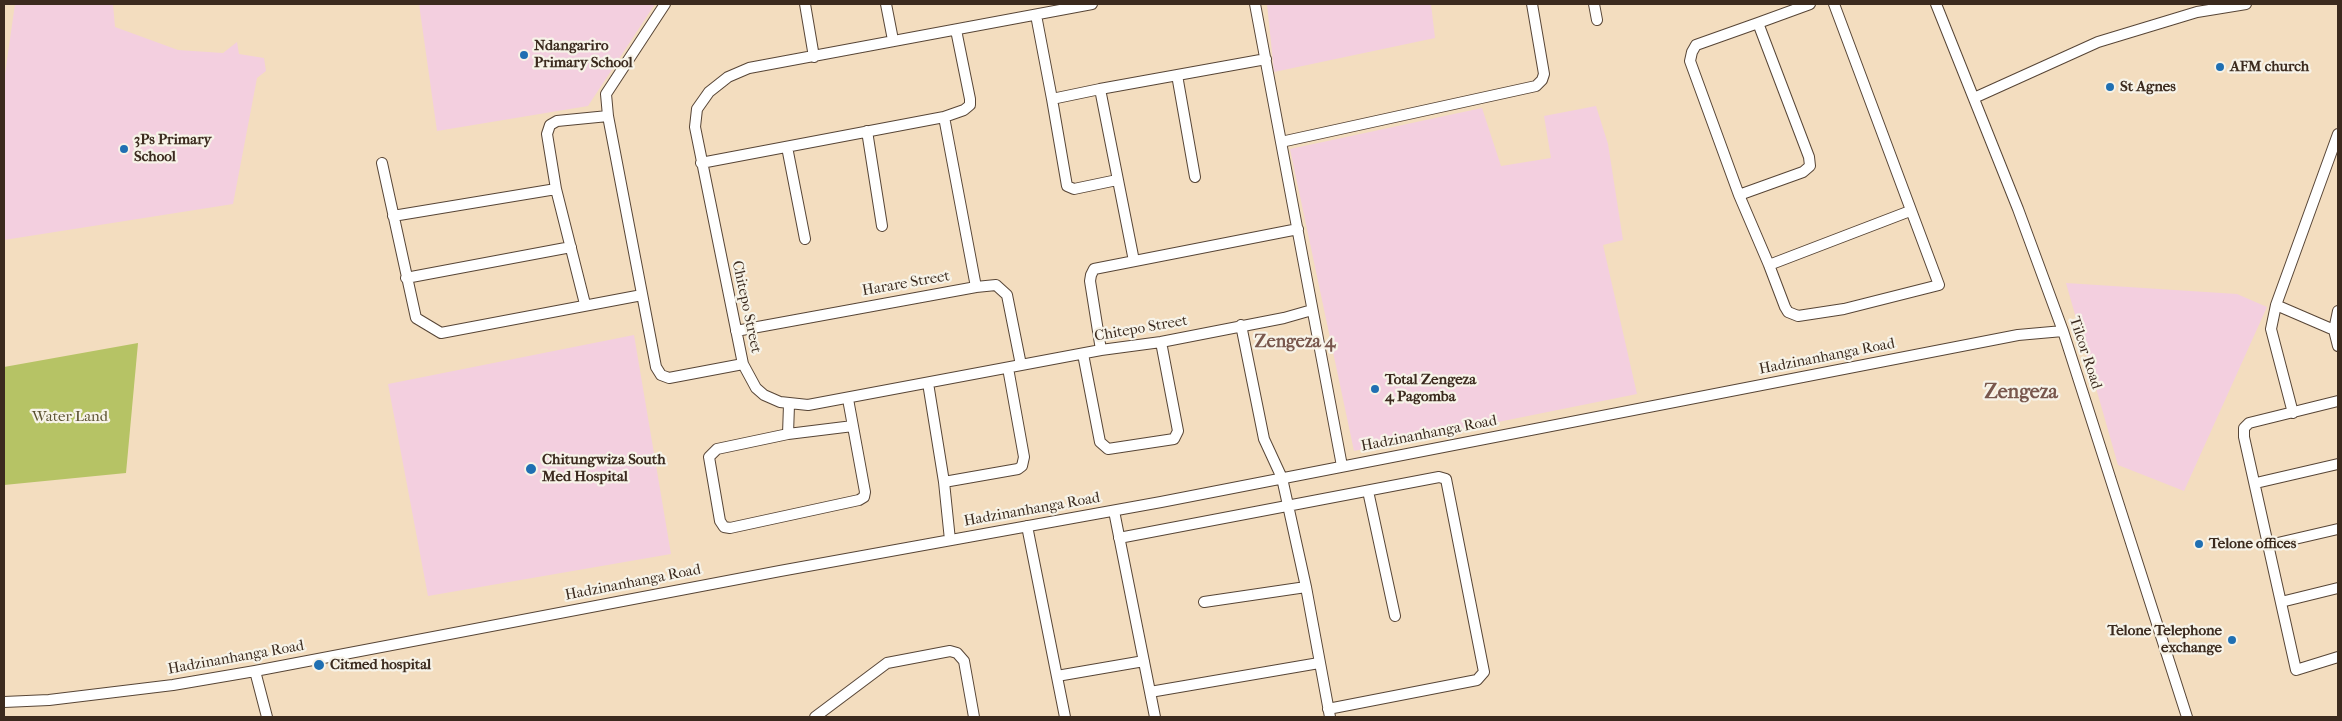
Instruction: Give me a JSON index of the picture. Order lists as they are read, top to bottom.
{
  "streets": {
    "street": [
      "Harare Street",
      "Chitepo Street",
      "Tilcor Road",
      "Hadzinanhanga Road"
    ]
  },
  "crossings": [
    ["Harare Street", "Chitepo Street"],
    ["Tilcor Road", "Hadzinanhanga Road"]
  ],
  "districts": ["Zengeza 4", "Zengeza"],
  "parks": ["Water Land"],
  "places": [
    "Ndangariro Primary School",
    "AFM church",
    "St Agnes",
    "3Ps Primary School",
    "Total Zengeza 4 Pagomba",
    "Chitungwiza South Med Hospital",
    "Telone offices",
    "Telone Telephone exchange",
    "Citmed hospital"
  ]
}
